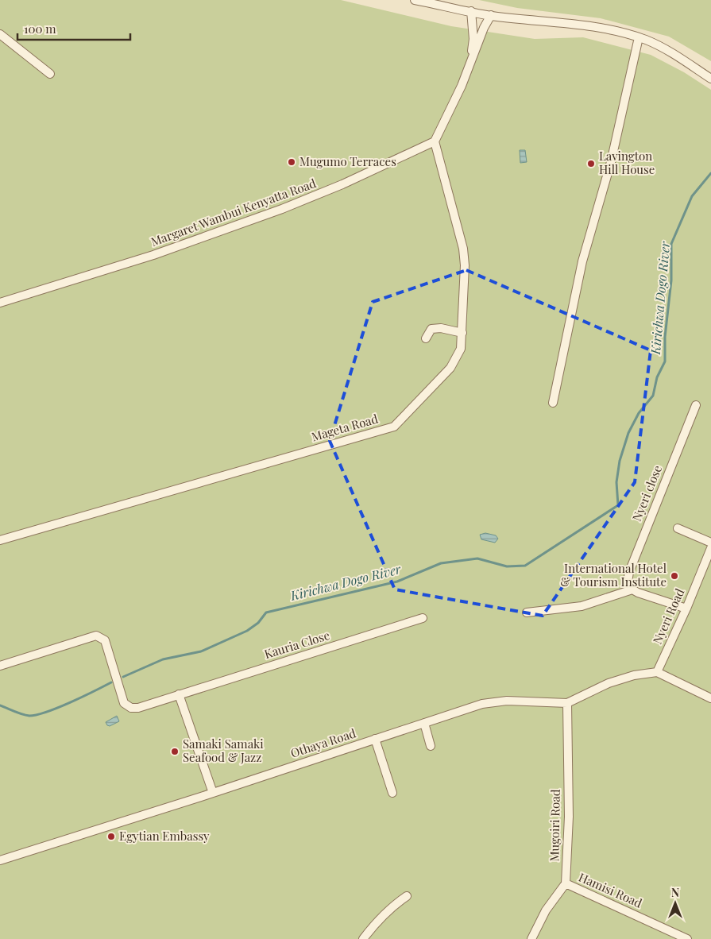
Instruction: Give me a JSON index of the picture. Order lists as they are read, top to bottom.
{
  "streets": {
    "street": [
      "Margaret Wambui Kenyatta Road",
      "Mageta Road",
      "Nyeri close",
      "Nyeri Road",
      "Kauria Close",
      "Othaya Road",
      "Mugoiri Road",
      "Hamisi Road"
    ]
  },
  "crossings": [
    ["Margaret Wambui Kenyatta Road", "Mageta Road"],
    ["Nyeri Road", "Othaya Road"],
    ["Othaya Road", "Mugoiri Road"],
    ["Mugoiri Road", "Hamisi Road"]
  ],
  "water": ["Kirichwa Dogo River"],
  "places": [
    "Mugumo Terraces",
    "Lavington Hill House",
    "International Hotel & Tourism Institute",
    "Samaki Samaki Seafood & Jazz",
    "Egytian Embassy"
  ],
  "scale_bar": "100 m",
  "north": "top"
}
